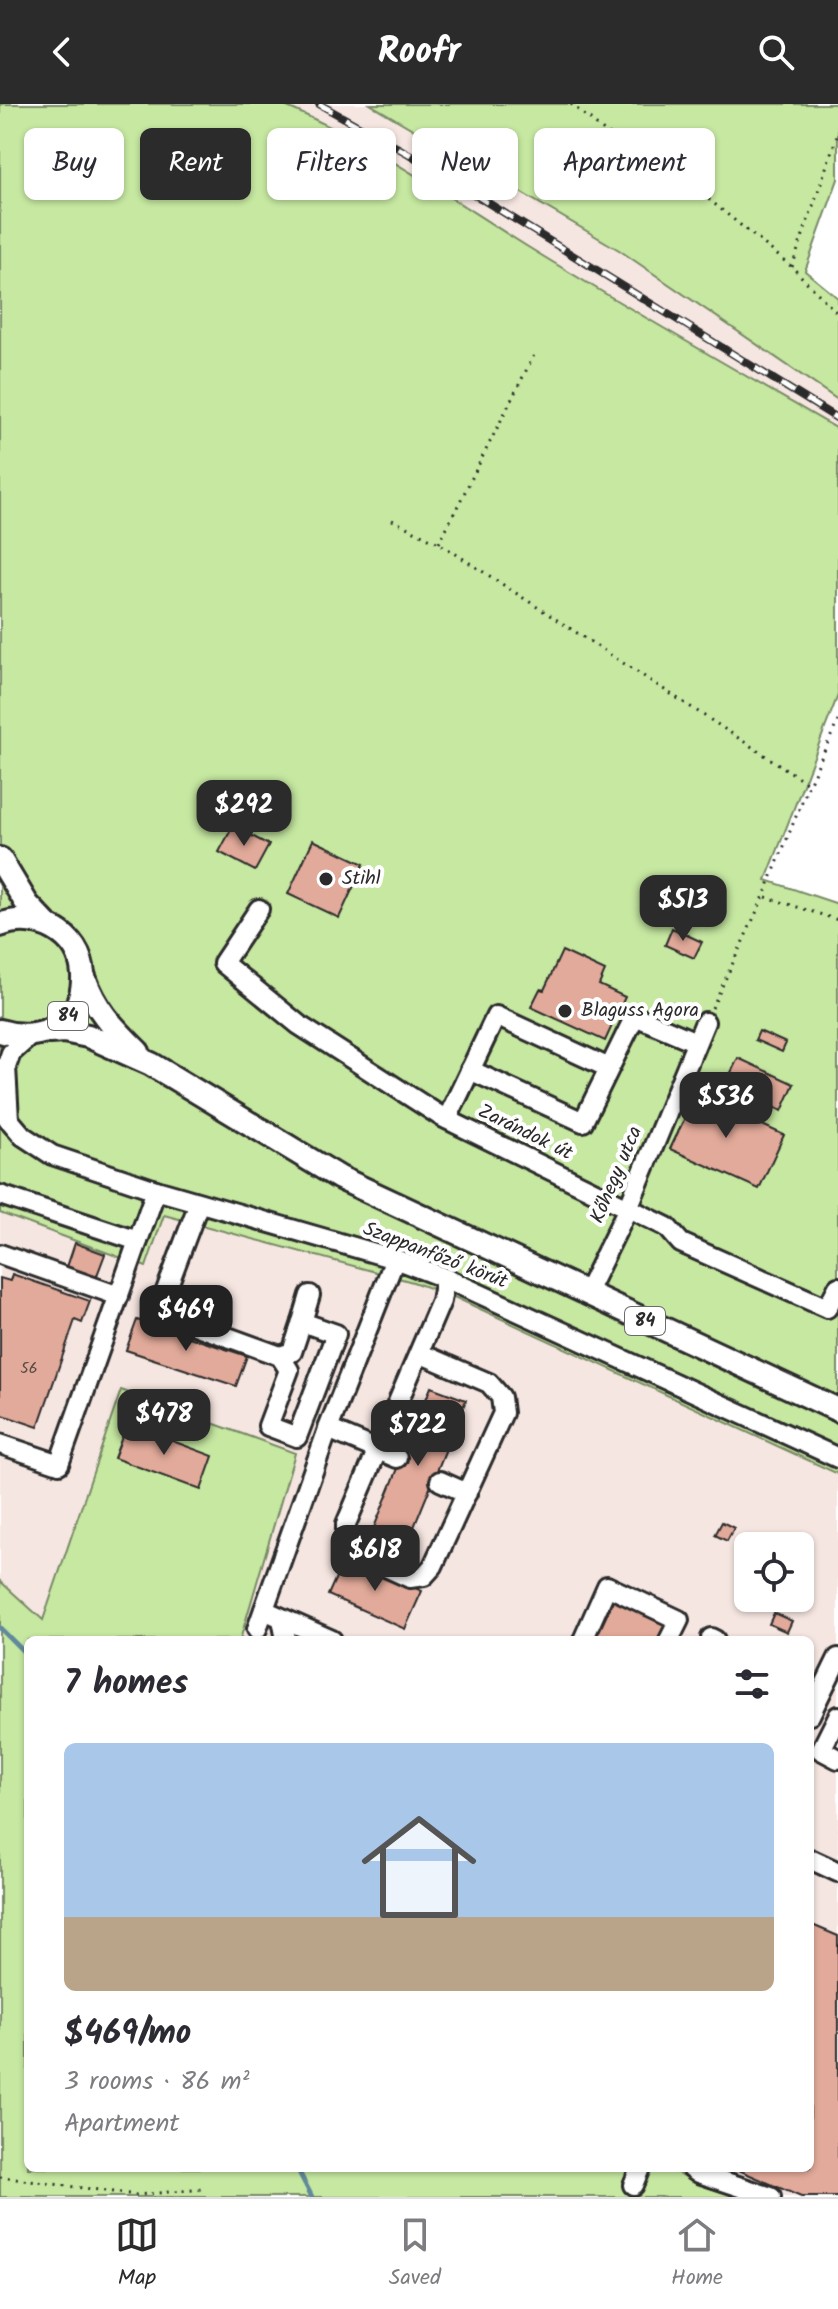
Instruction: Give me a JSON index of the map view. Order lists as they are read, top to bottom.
{
  "streets": {
    "main road": ["84"],
    "lane": ["Zarándok út", "Kőhegy utca", "Szappanfőző körút"]
  },
  "crossings": [
    ["84", "Kőhegy utca"],
    ["84", "Szappanfőző körút"],
    ["Zarándok út", "Kőhegy utca"]
  ],
  "places": ["Stihl", "Blaguss Agora"],
  "house_numbers": ["56"],
  "page": {
    "header": "Roofr",
    "chip": [
      "Buy",
      "Rent",
      "Filters",
      "New",
      "Apartment"
    ],
    "price": [
      "$292",
      "$513",
      "$536",
      "$469",
      "$478",
      "$722",
      "$618"
    ],
    "heading": "7 homes",
    "list": [
      {
        "name": "$469/mo",
        "note": "3 rooms · 86 m² · Apartment"
      }
    ],
    "tabs": ["Map", "Saved", "Home"]
  }
}
